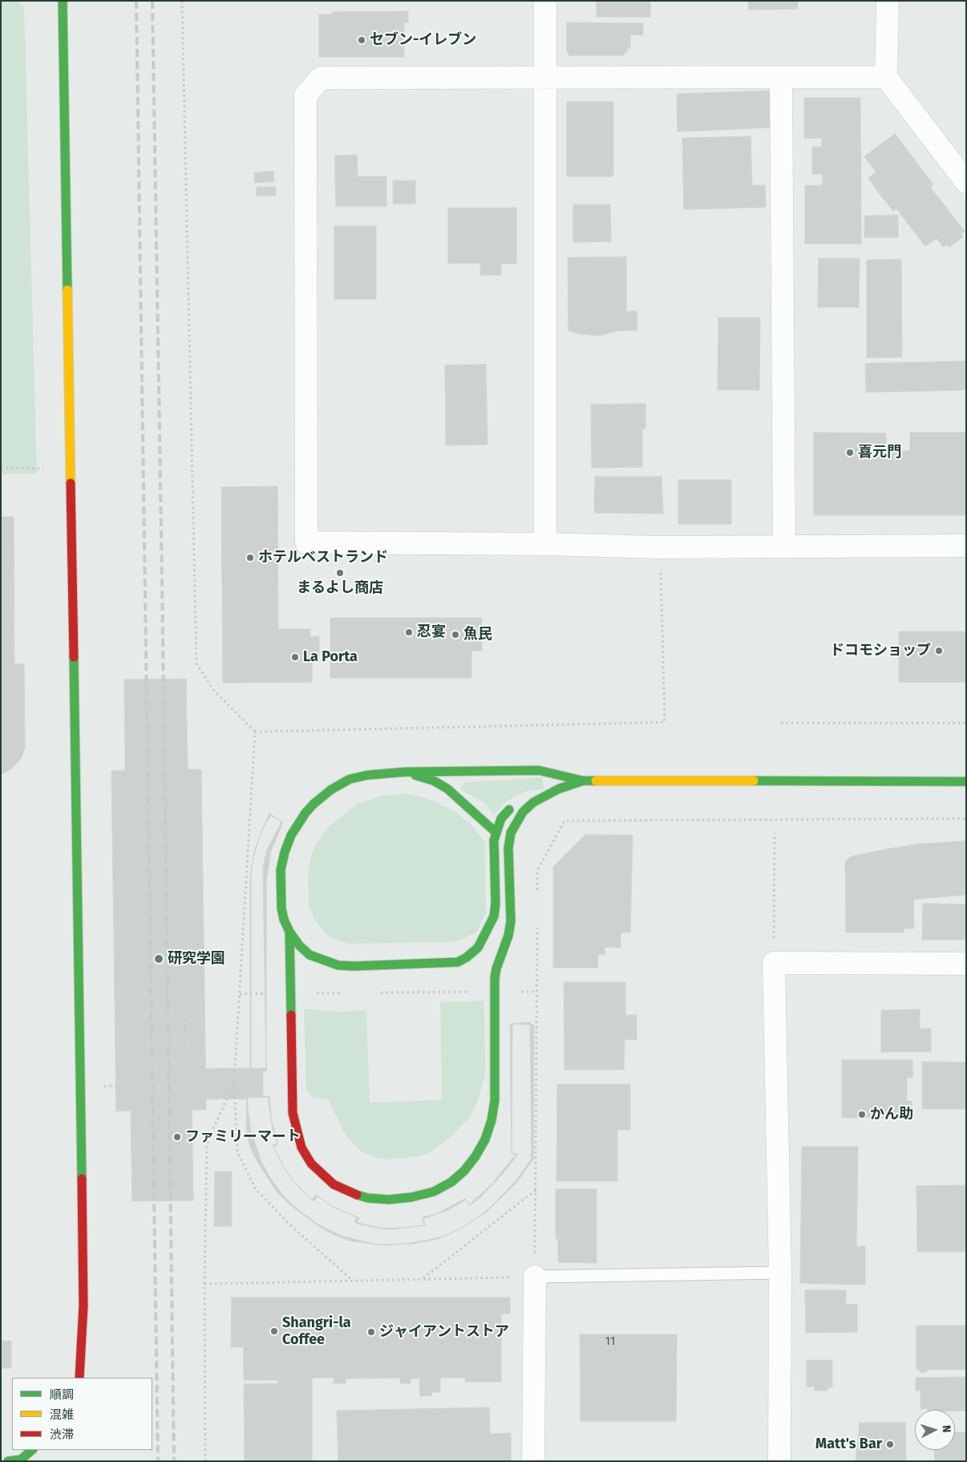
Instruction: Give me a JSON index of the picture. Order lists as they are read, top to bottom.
{
  "places": [
    "セブン-イレブン",
    "喜元門",
    "ホテルベストランド",
    "まるよし商店",
    "忍宴",
    "魚民",
    "ドコモショップ",
    "La Porta",
    "研究学園",
    "かん助",
    "ファミリーマート",
    "Shangri-la Coffee",
    "ジャイアントストア",
    "Matt's Bar"
  ],
  "house_numbers": ["11"],
  "legend": ["順調", "混雑", "渋滞"],
  "north": "right"
}
